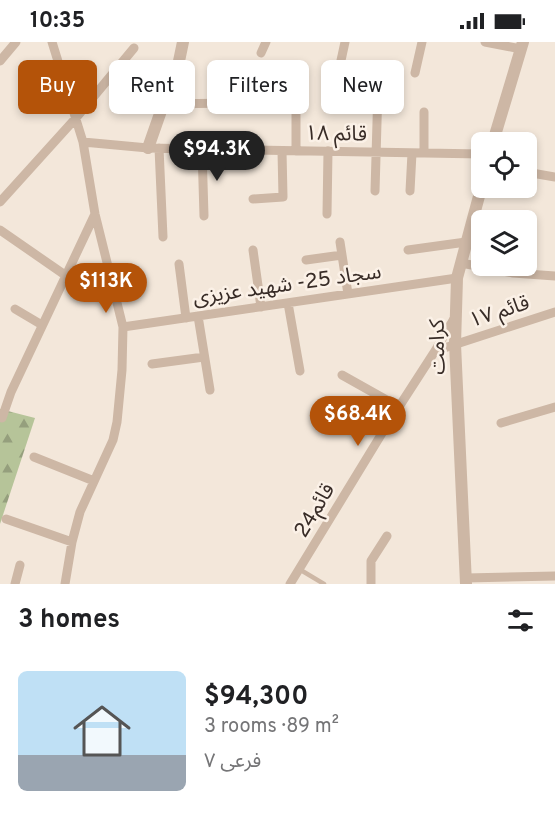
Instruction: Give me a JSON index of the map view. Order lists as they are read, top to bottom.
{
  "streets": {
    "street": [
      "قائم ۱۸",
      "سجاد 25- شهید عزیزی",
      "قائم ۱۷",
      "کرامت",
      "قائم24"
    ]
  },
  "crossings": [
    ["سجاد 25- شهید عزیزی", "کرامت"],
    ["قائم ۱۷", "کرامت"],
    ["کرامت", "قائم24"]
  ],
  "page": {
    "status": "10:35",
    "chip": [
      "Buy",
      "Rent",
      "Filters",
      "New"
    ],
    "price": ["$94.3K", "$113K", "$68.4K"],
    "heading": "3 homes",
    "list": [
      {
        "name": "$94,300",
        "note": "3 rooms · 89 m² · فرعی ۷"
      }
    ]
  }
}
